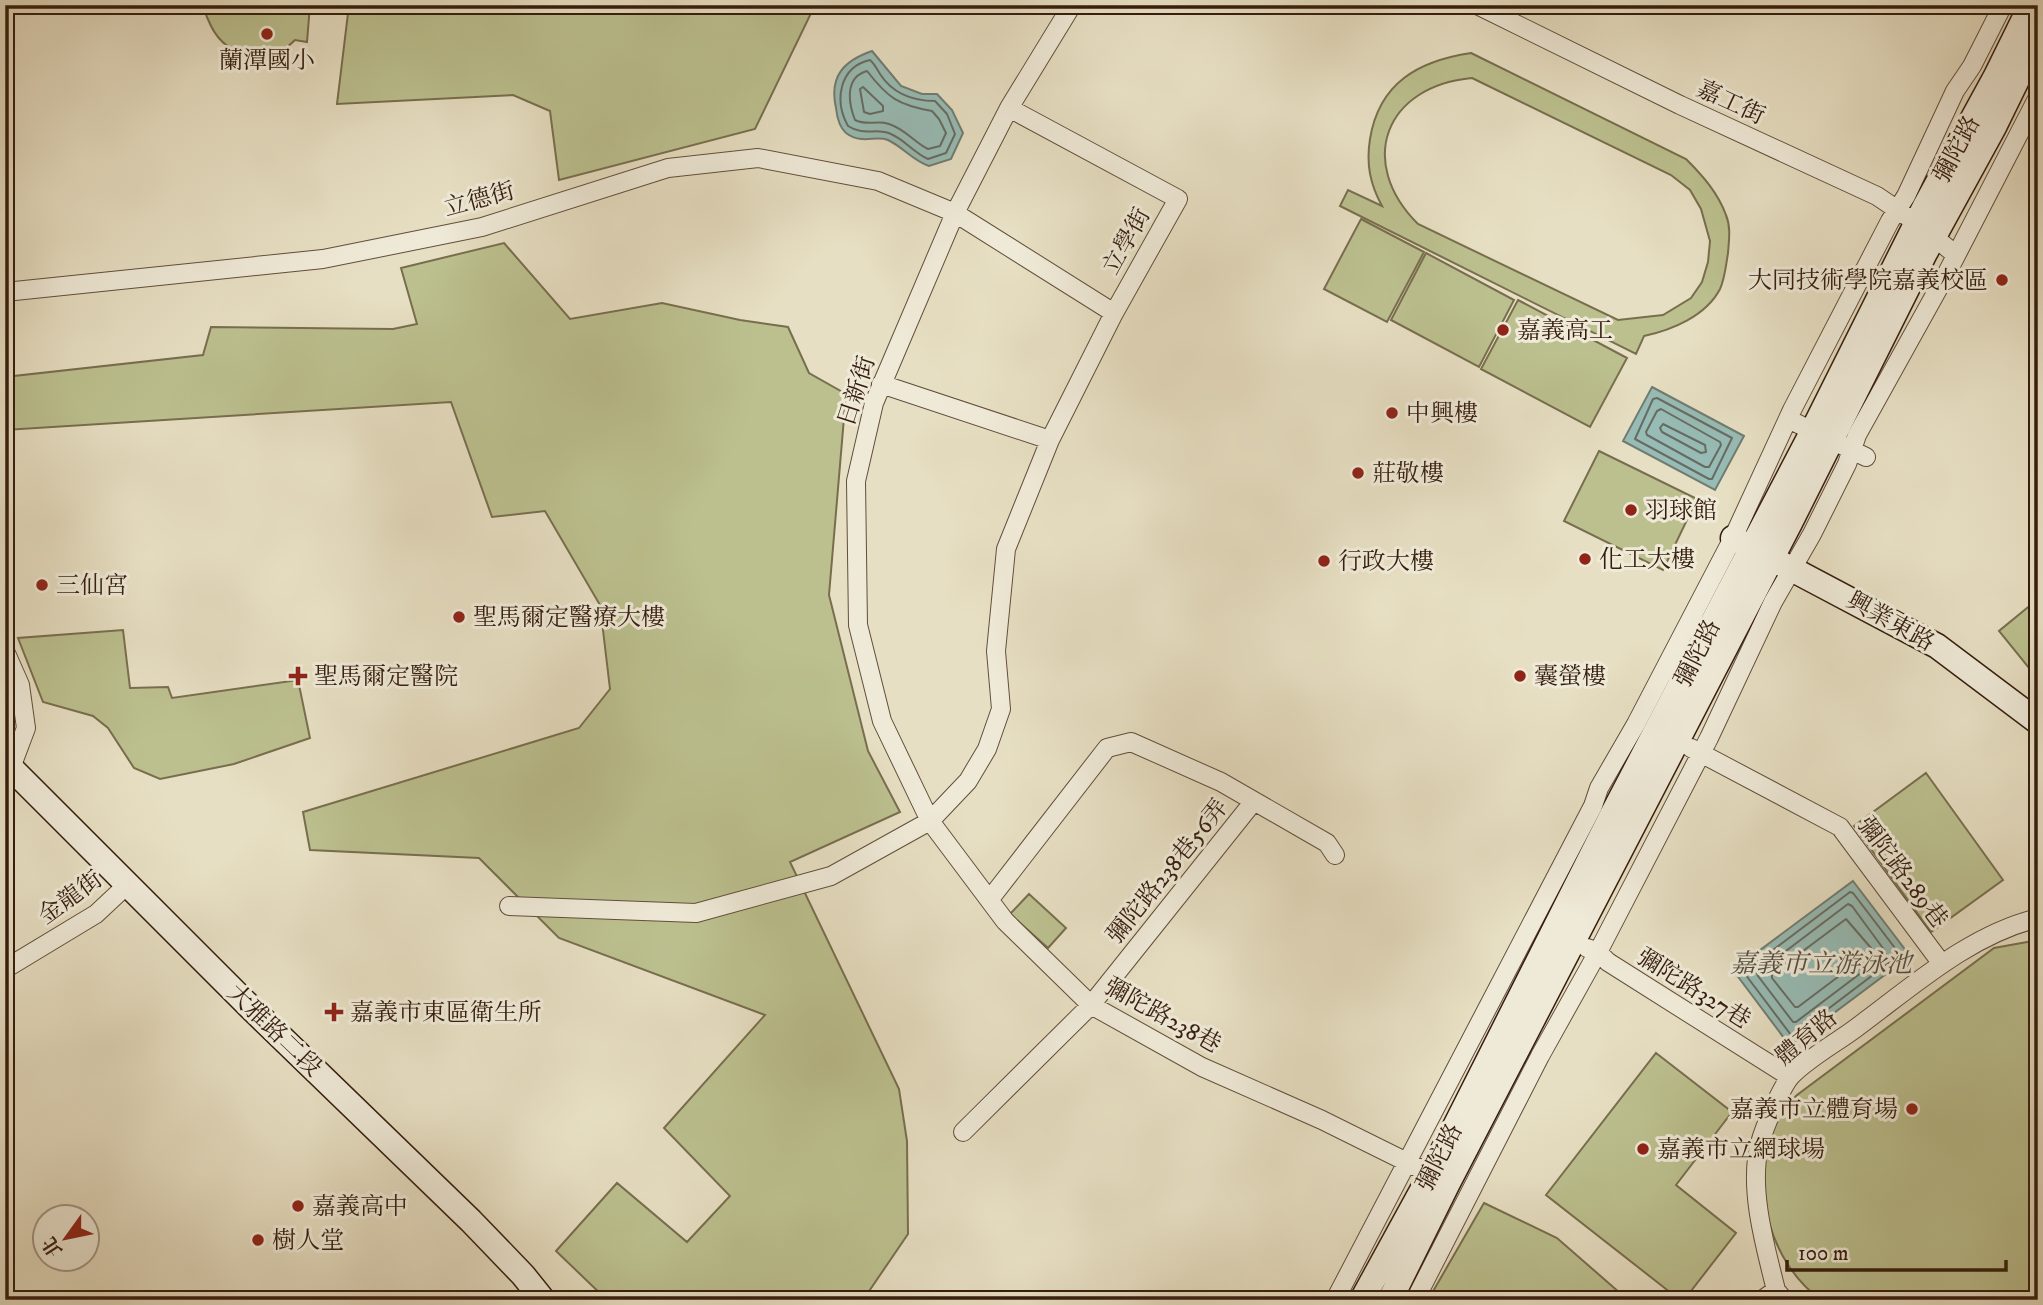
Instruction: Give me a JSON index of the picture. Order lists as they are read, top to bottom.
{
  "streets": {
    "street": [
      "嘉工街",
      "彌陀路",
      "立德街",
      "立學街",
      "日新街",
      "興業東路",
      "彌陀路238巷56弄",
      "彌陀路289巷",
      "金龍街",
      "彌陀路327巷",
      "彌陀路238巷",
      "大雅路二段",
      "體育路"
    ]
  },
  "crossings": [
    ["嘉工街", "彌陀路"],
    ["彌陀路", "興業東路"],
    ["彌陀路", "彌陀路289巷"],
    ["彌陀路", "彌陀路327巷"],
    ["彌陀路", "彌陀路238巷"],
    ["立德街", "立學街"],
    ["立德街", "日新街"],
    ["立學街", "日新街"],
    ["立學街", "彌陀路238巷"],
    ["日新街", "彌陀路238巷"],
    ["彌陀路238巷56弄", "彌陀路238巷"],
    ["彌陀路289巷", "體育路"],
    ["金龍街", "大雅路二段"],
    ["彌陀路327巷", "體育路"]
  ],
  "water": ["嘉義市立游泳池"],
  "places": {
    "other": [
      "蘭潭國小",
      "大同技術學院嘉義校區",
      "嘉義高工",
      "中興樓",
      "莊敬樓",
      "羽球館",
      "化工大樓",
      "行政大樓",
      "三仙宮",
      "聖馬爾定醫療大樓",
      "囊螢樓",
      "嘉義市立體育場",
      "嘉義市立網球場",
      "嘉義高中",
      "樹人堂"
    ],
    "health": ["聖馬爾定醫院", "嘉義市東區衛生所"]
  },
  "scale_bar": "100 m",
  "north": "bottom left"
}
